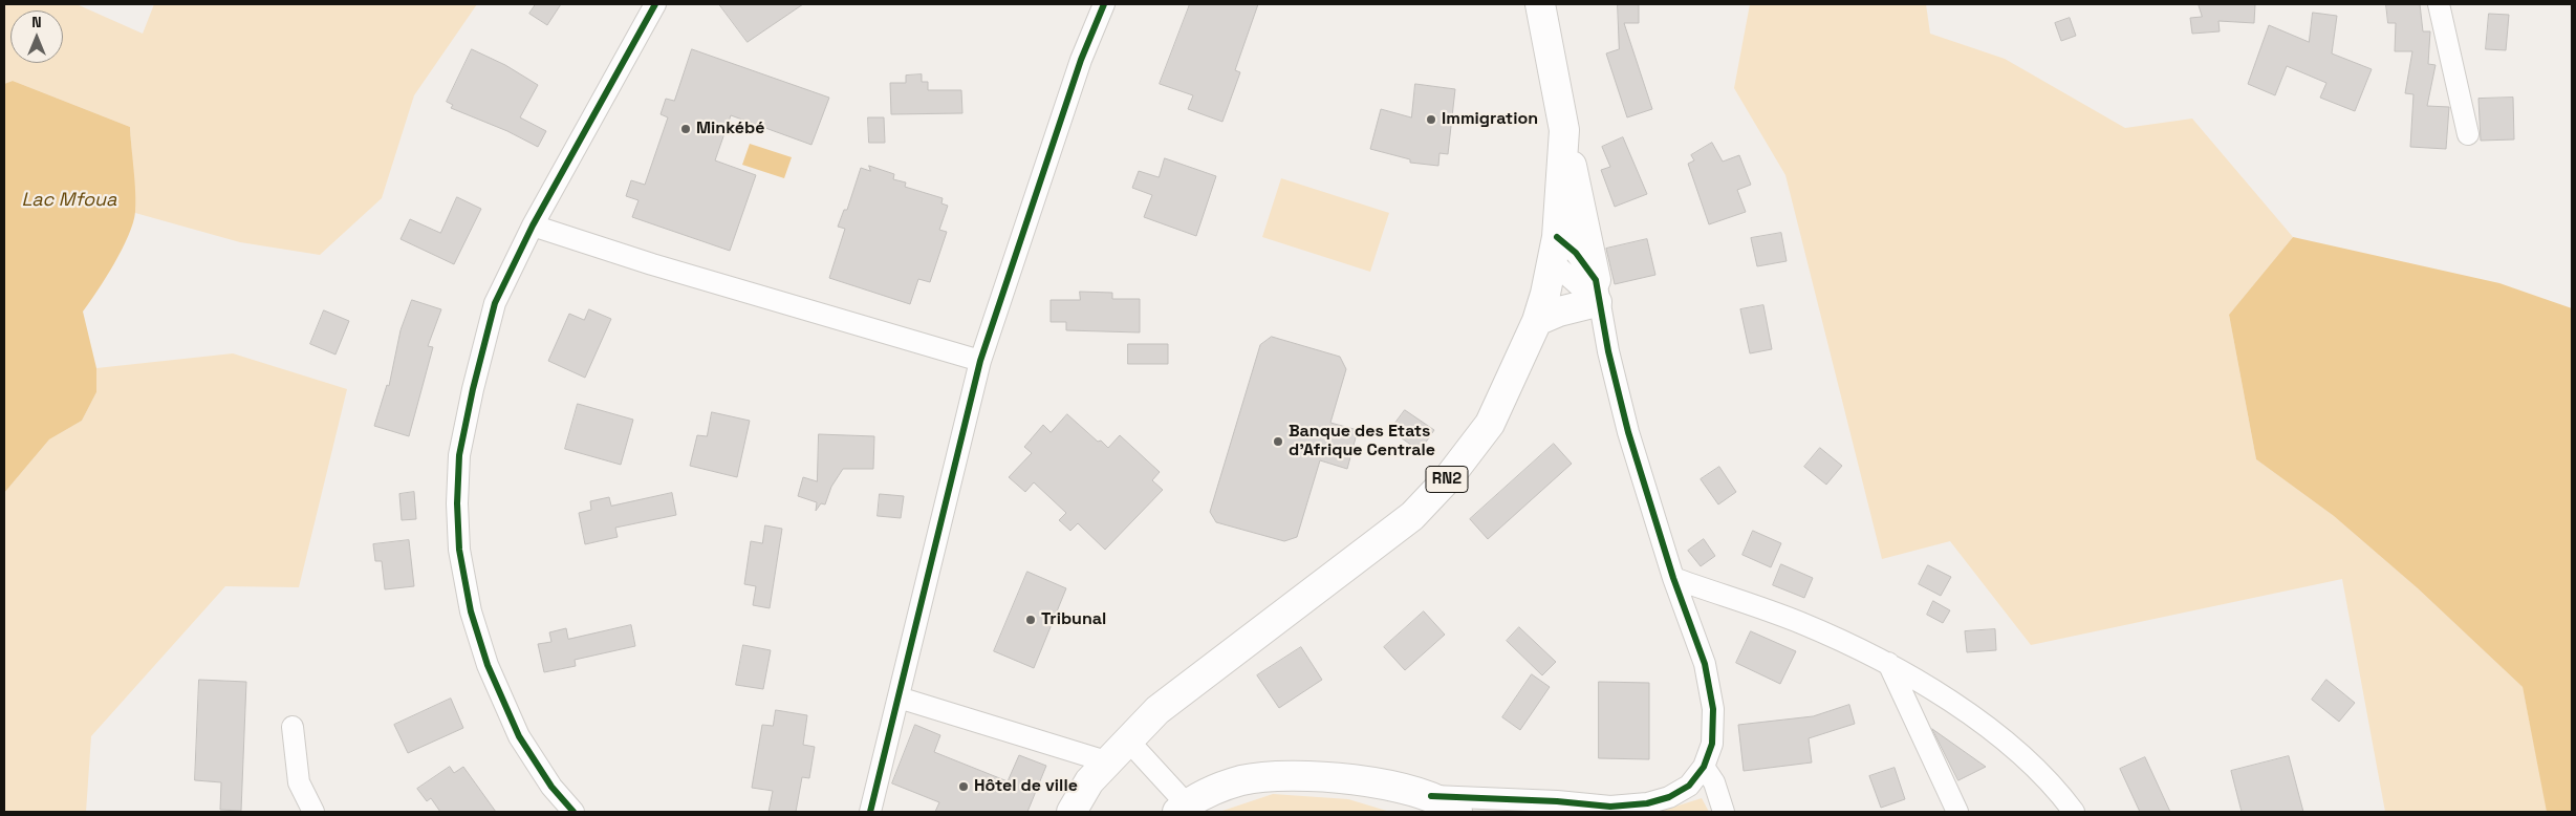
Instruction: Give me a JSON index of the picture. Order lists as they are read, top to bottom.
{
  "streets": {
    "main road": ["RN2"]
  },
  "water": ["Lac Mfoua"],
  "places": [
    "Immigration",
    "Minkébé",
    "Banque des Etats d'Afrique Centrale",
    "Tribunal",
    "Hôtel de ville"
  ],
  "north": "top"
}
